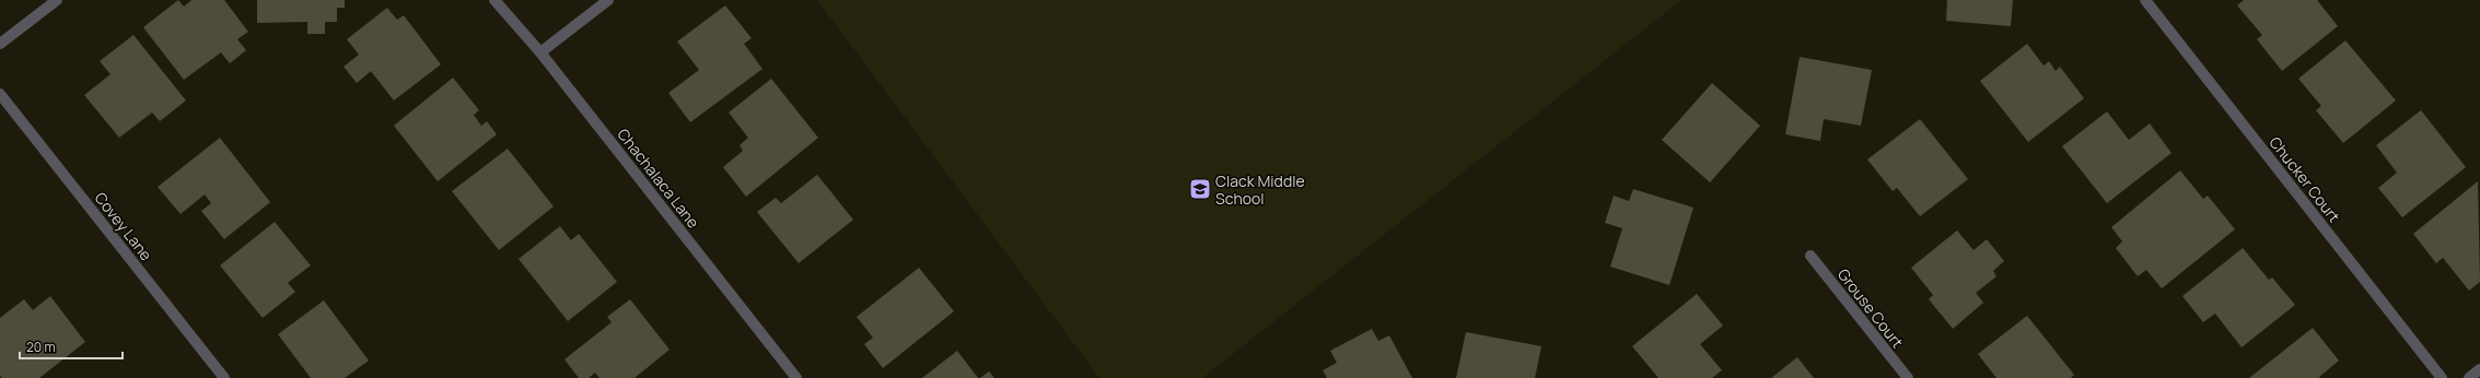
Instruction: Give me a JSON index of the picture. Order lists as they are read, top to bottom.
{
  "streets": {
    "street": [
      "Chachalaca Lane",
      "Chucker Court",
      "Covey Lane",
      "Grouse Court"
    ]
  },
  "places": {
    "school or university": ["Clack Middle School"]
  },
  "scale_bar": "20 m"
}
